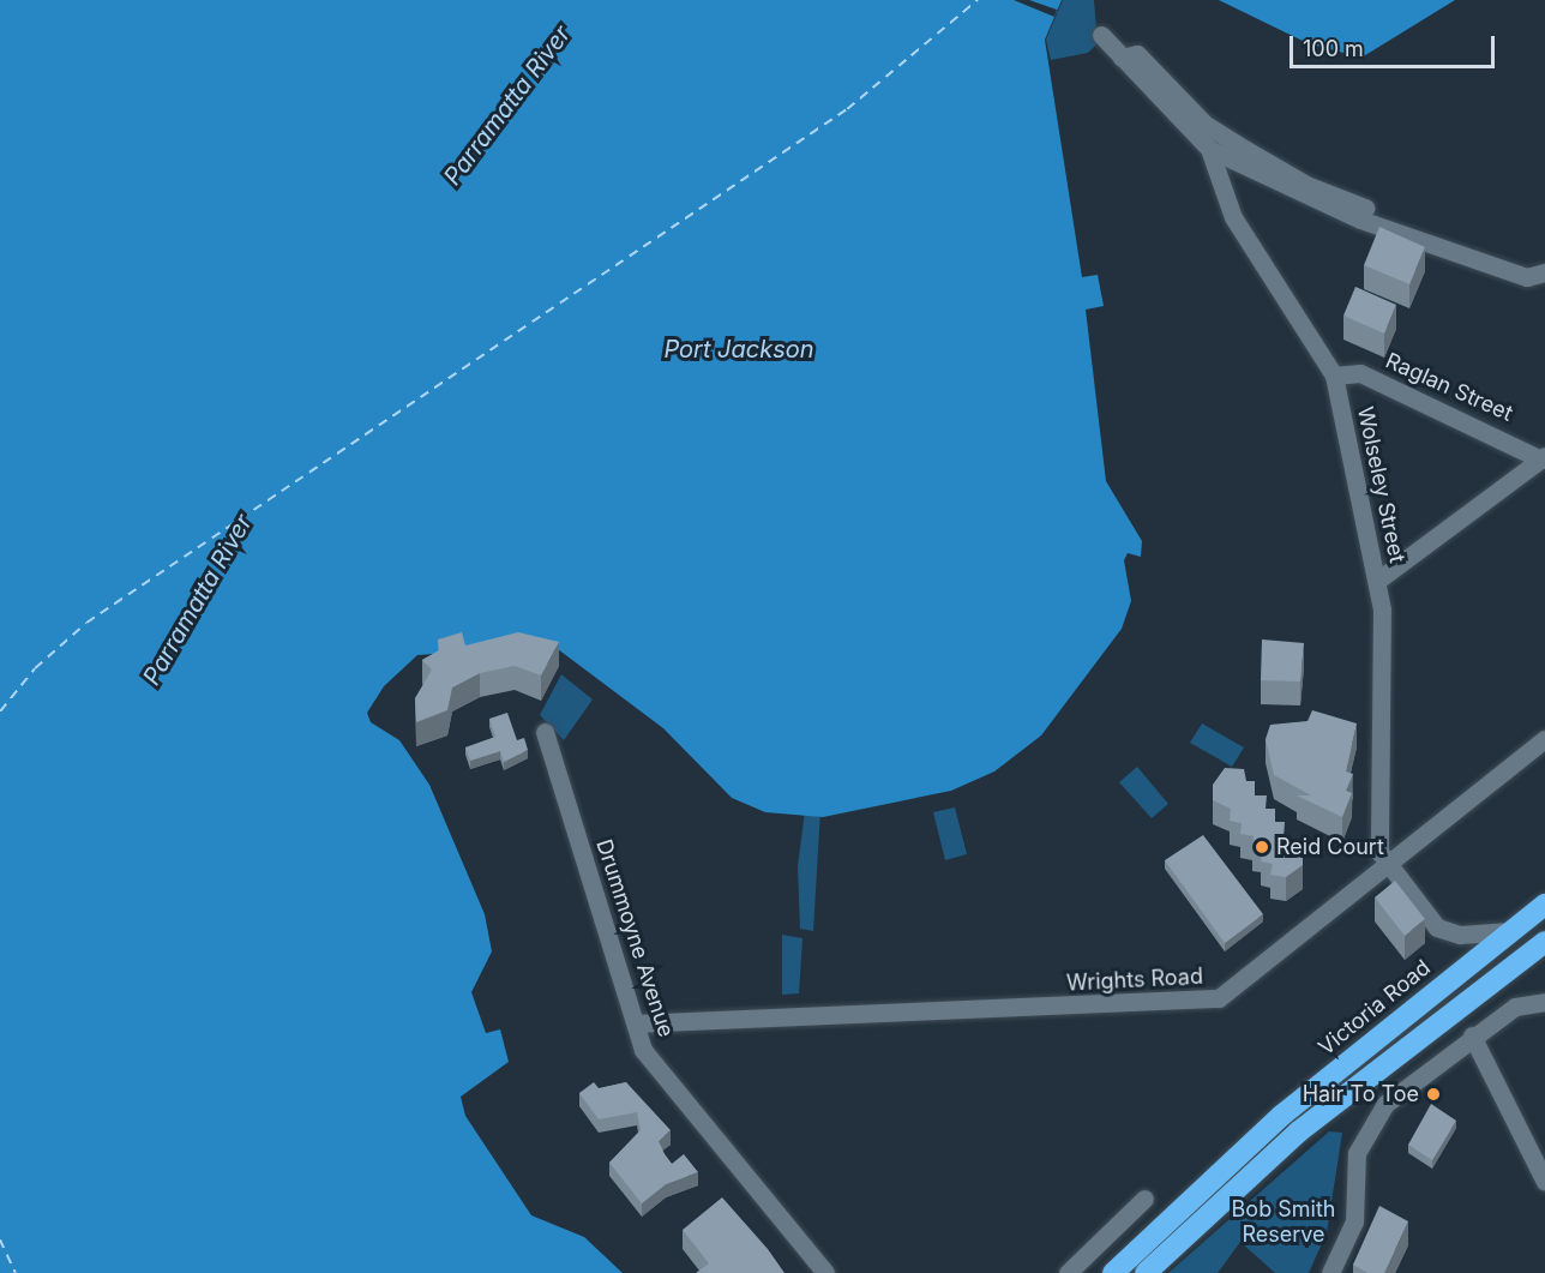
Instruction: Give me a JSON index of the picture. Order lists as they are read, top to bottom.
{
  "streets": {
    "highway": ["Victoria Road"],
    "street": [
      "Raglan Street",
      "Wolseley Street",
      "Drummoyne Avenue",
      "Wrights Road"
    ]
  },
  "crossings": [
    ["Raglan Street", "Wolseley Street"],
    ["Wolseley Street", "Wrights Road"],
    ["Wolseley Street", "Victoria Road"],
    ["Drummoyne Avenue", "Wrights Road"]
  ],
  "water": ["Parramatta River", "Port Jackson"],
  "parks": ["Bob Smith Reserve"],
  "places": ["Reid Court", "Hair To Toe"],
  "scale_bar": "100 m"
}
